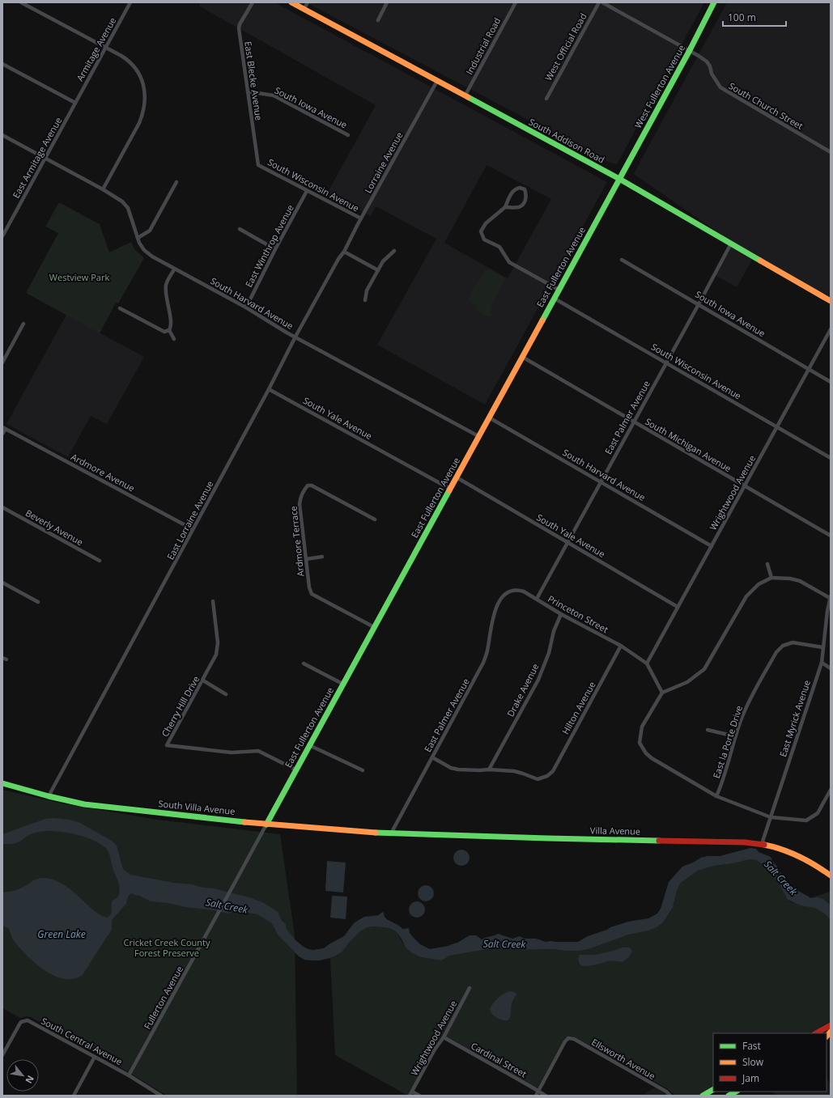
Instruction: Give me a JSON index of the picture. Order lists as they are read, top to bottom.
{
  "streets": {
    "street": [
      "Industrial Road",
      "West Official Road",
      "Armitage Avenue",
      "East Blecke Avenue",
      "West Fullerton Avenue",
      "South Church Street",
      "South Iowa Avenue",
      "South Addison Road",
      "East Armitage Avenue",
      "Lorraine Avenue",
      "South Wisconsin Avenue",
      "East Winthrop Avenue",
      "East Fullerton Avenue",
      "South Harvard Avenue",
      "East Palmer Avenue",
      "South Yale Avenue",
      "South Michigan Avenue",
      "Ardmore Avenue",
      "Wrightwood Avenue",
      "East Lorraine Avenue",
      "Beverly Avenue",
      "Ardmore Terrace",
      "Princeton Street",
      "Drake Avenue",
      "Cherry Hill Drive",
      "Hilton Avenue",
      "East Myrick Avenue",
      "East la Porte Drive",
      "South Villa Avenue",
      "Villa Avenue",
      "Fullerton Avenue",
      "South Central Avenue",
      "Ellsworth Avenue",
      "Cardinal Street"
    ]
  },
  "crossings": [
    ["Industrial Road", "South Addison Road"],
    ["Armitage Avenue", "East Armitage Avenue"],
    ["East Blecke Avenue", "South Iowa Avenue"],
    ["East Blecke Avenue", "South Wisconsin Avenue"],
    ["West Fullerton Avenue", "South Church Street"],
    ["West Fullerton Avenue", "South Addison Road"],
    ["West Fullerton Avenue", "East Fullerton Avenue"],
    ["South Iowa Avenue", "East Palmer Avenue"],
    ["South Iowa Avenue", "Wrightwood Avenue"],
    ["South Addison Road", "Lorraine Avenue"],
    ["South Addison Road", "East Fullerton Avenue"],
    ["South Addison Road", "East Palmer Avenue"],
    ["East Armitage Avenue", "South Harvard Avenue"],
    ["Lorraine Avenue", "South Wisconsin Avenue"],
    ["Lorraine Avenue", "East Lorraine Avenue"],
    ["South Wisconsin Avenue", "East Winthrop Avenue"],
    ["South Wisconsin Avenue", "East Fullerton Avenue"],
    ["South Wisconsin Avenue", "East Palmer Avenue"],
    ["South Wisconsin Avenue", "Wrightwood Avenue"],
    ["East Winthrop Avenue", "South Harvard Avenue"],
    ["East Fullerton Avenue", "South Harvard Avenue"],
    ["East Fullerton Avenue", "South Yale Avenue"],
    ["East Fullerton Avenue", "South Michigan Avenue"],
    ["East Fullerton Avenue", "Ardmore Terrace"],
    ["East Fullerton Avenue", "Cherry Hill Drive"],
    ["East Fullerton Avenue", "South Villa Avenue"],
    ["East Fullerton Avenue", "Fullerton Avenue"],
    ["South Harvard Avenue", "East Palmer Avenue"],
    ["South Harvard Avenue", "Wrightwood Avenue"],
    ["South Harvard Avenue", "East Lorraine Avenue"],
    ["East Palmer Avenue", "South Yale Avenue"],
    ["East Palmer Avenue", "South Michigan Avenue"],
    ["East Palmer Avenue", "Princeton Street"],
    ["East Palmer Avenue", "South Villa Avenue"],
    ["East Palmer Avenue", "Villa Avenue"],
    ["South Yale Avenue", "Wrightwood Avenue"],
    ["South Yale Avenue", "East Lorraine Avenue"],
    ["South Michigan Avenue", "Wrightwood Avenue"],
    ["Ardmore Avenue", "East Lorraine Avenue"],
    ["Wrightwood Avenue", "Princeton Street"],
    ["Wrightwood Avenue", "Cardinal Street"],
    ["East Lorraine Avenue", "South Villa Avenue"],
    ["Princeton Street", "Drake Avenue"],
    ["Princeton Street", "Hilton Avenue"],
    ["Drake Avenue", "Hilton Avenue"],
    ["East Myrick Avenue", "East la Porte Drive"],
    ["East Myrick Avenue", "Villa Avenue"],
    ["South Villa Avenue", "Villa Avenue"],
    ["South Villa Avenue", "Fullerton Avenue"],
    ["Fullerton Avenue", "South Central Avenue"],
    ["Ellsworth Avenue", "Cardinal Street"]
  ],
  "water": ["Salt Creek", "Green Lake"],
  "parks": ["Westview Park", "Cricket Creek County Forest Preserve"],
  "legend": ["Fast", "Slow", "Jam"],
  "scale_bar": "100 m",
  "north": "bottom right"
}
